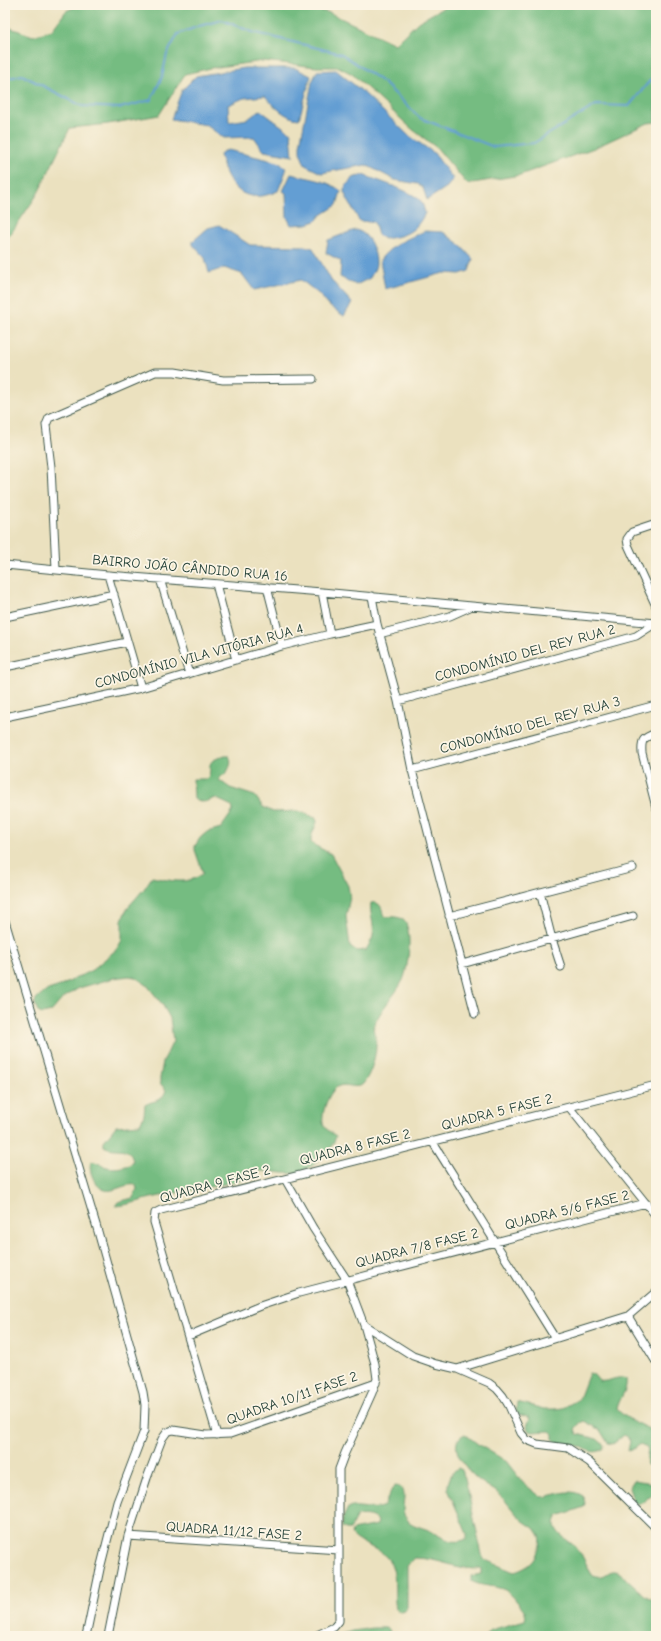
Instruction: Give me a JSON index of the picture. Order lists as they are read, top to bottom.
{
  "streets": {
    "street": [
      "BAIRRO JOÃO CÂNDIDO RUA 16",
      "CONDOMÍNIO DEL REY RUA 2",
      "CONDOMÍNIO VILA VITÓRIA RUA 4",
      "CONDOMÍNIO DEL REY RUA 3",
      "QUADRA 5 FASE 2",
      "QUADRA 8 FASE 2",
      "QUADRA 9 FASE 2",
      "QUADRA 5/6 FASE 2",
      "QUADRA 7/8 FASE 2",
      "QUADRA 10/11 FASE 2",
      "QUADRA 11/12 FASE 2"
    ]
  },
  "crossings": [
    ["BAIRRO JOÃO CÂNDIDO RUA 16", "CONDOMÍNIO DEL REY RUA 2"],
    ["QUADRA 5 FASE 2", "QUADRA 8 FASE 2"],
    ["QUADRA 8 FASE 2", "QUADRA 9 FASE 2"],
    ["QUADRA 9 FASE 2", "QUADRA 7/8 FASE 2"],
    ["QUADRA 5/6 FASE 2", "QUADRA 7/8 FASE 2"],
    ["QUADRA 10/11 FASE 2", "QUADRA 11/12 FASE 2"]
  ]
}
